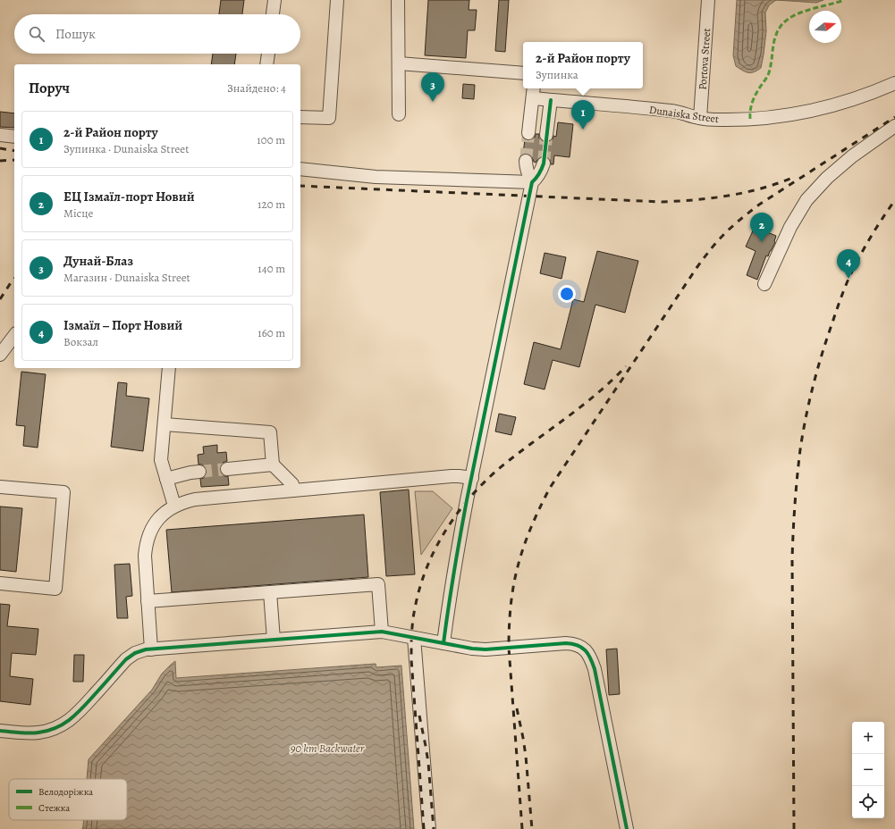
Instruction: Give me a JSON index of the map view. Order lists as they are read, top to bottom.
{
  "streets": {
    "street": ["Portova Street", "Dunaiska Street"]
  },
  "crossings": [
    ["Portova Street", "Dunaiska Street"]
  ],
  "water": ["90 km Backwater"],
  "legend": ["Велодоріжка", "Стежка"],
  "north": "right",
  "page": {
    "search": "Пошук",
    "popup": ["2-й Район порту", "Зупинка"],
    "heading": ["Поруч", "Знайдено: 4"],
    "pins": [
      "3",
      "1",
      "2",
      "4"
    ],
    "list": [
      {
        "mark": "1",
        "name": "2-й Район порту",
        "note": "Зупинка · Dunaiska Street",
        "value": "100 m"
      },
      {
        "mark": "2",
        "name": "ЕЦ Ізмаїл-порт Новий",
        "note": "Місце",
        "value": "120 m"
      },
      {
        "mark": "3",
        "name": "Дунай-Блаз",
        "note": "Магазин · Dunaiska Street",
        "value": "140 m"
      },
      {
        "mark": "4",
        "name": "Ізмаїл – Порт Новий",
        "note": "Вокзал",
        "value": "160 m"
      }
    ],
    "map_buttons": ["+", "−"]
  }
}
